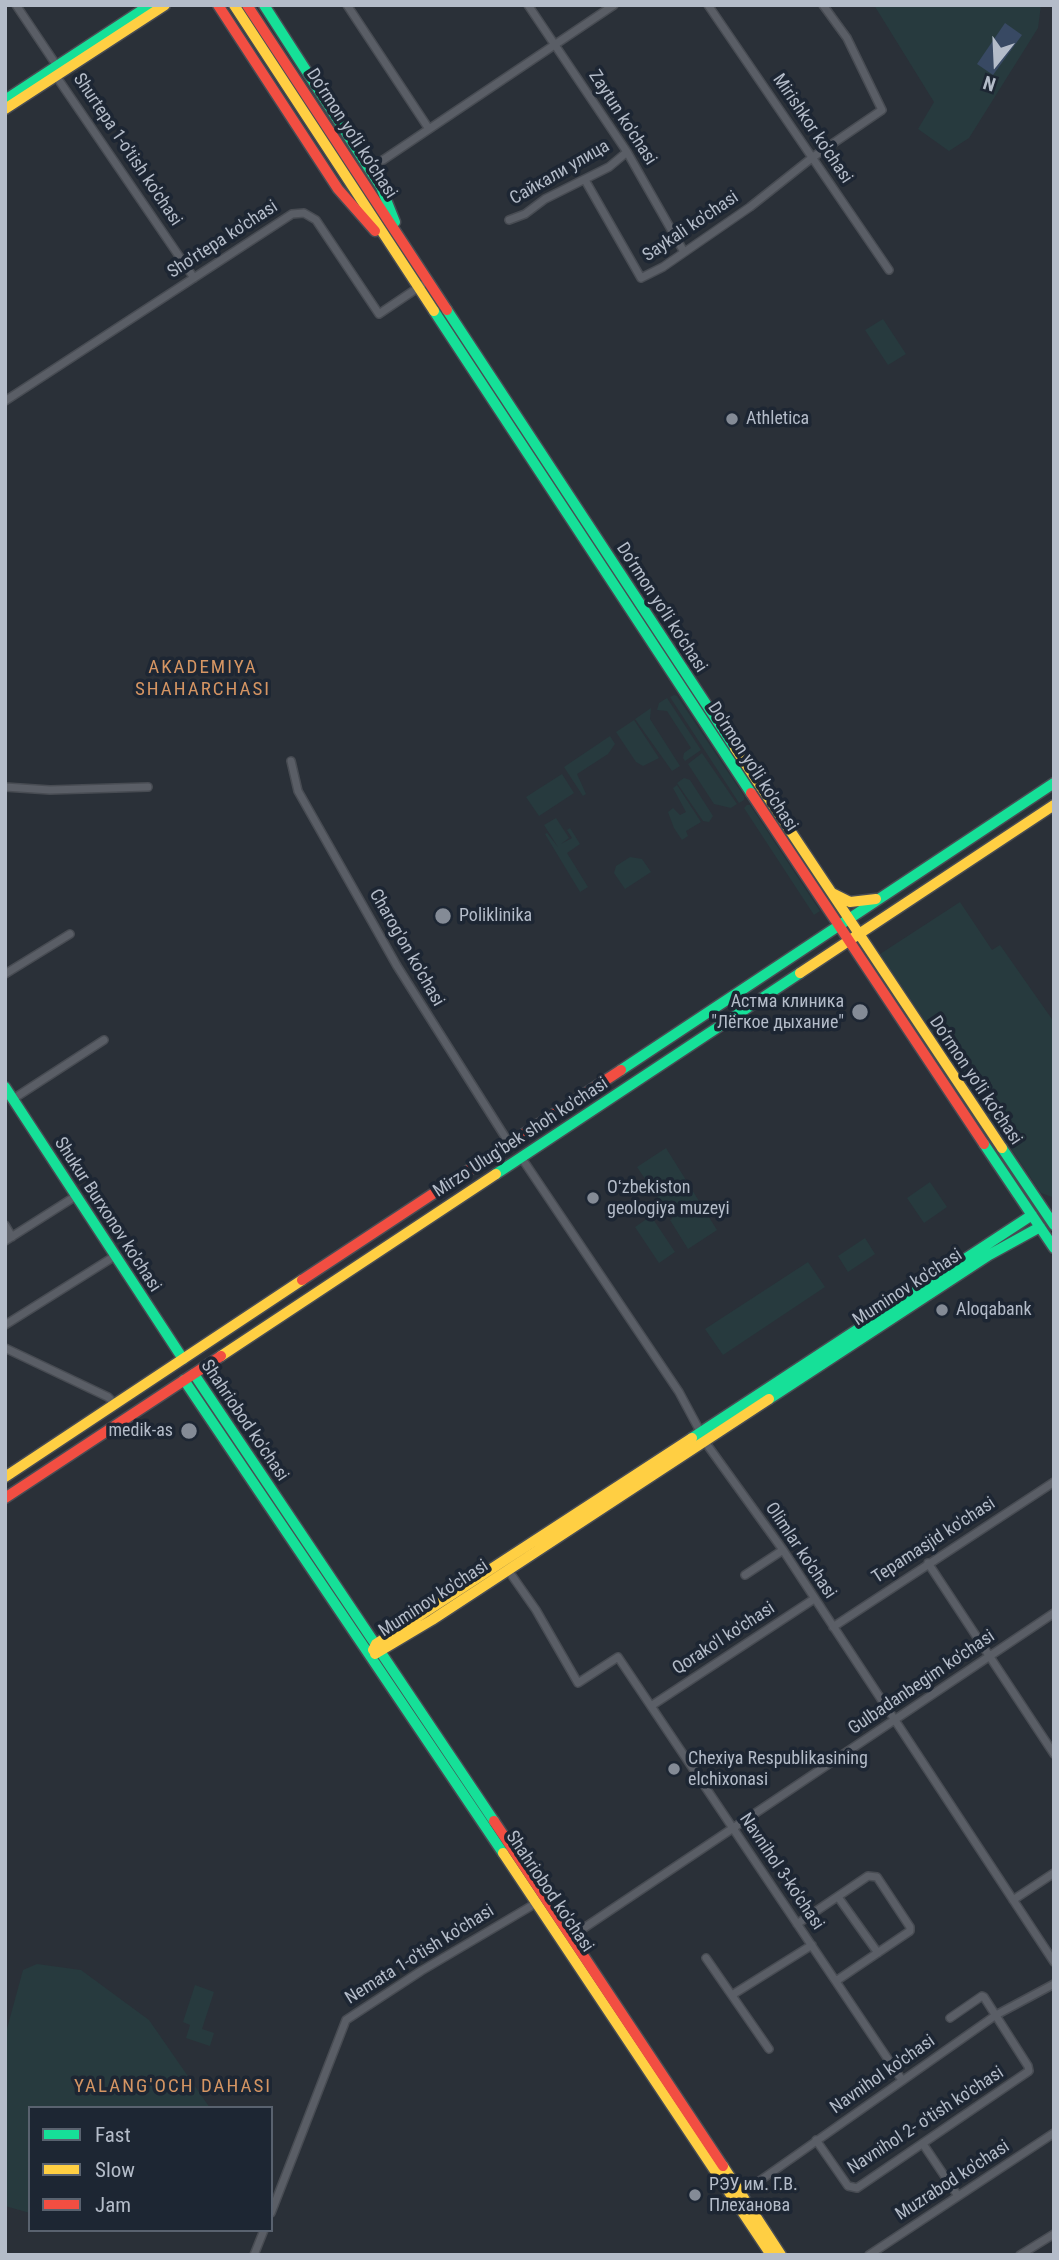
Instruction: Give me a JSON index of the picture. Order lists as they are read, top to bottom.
{
  "streets": {
    "main road": [
      "Do‘rmon yo‘li ko‘chasi",
      "Do'rmon yo'li ko'chasi",
      "Mirzo Ulug'bek shoh ko'chasi",
      "Shukur Burxonov ko'chasi",
      "Muminov ko'chasi",
      "Shahriobod ko'chasi"
    ],
    "street": [
      "Zaytun ko'chasi",
      "Mirishkor ko'chasi",
      "Shurtepa 1-o'tish ko'chasi",
      "Сайкали улица",
      "Saykali ko'chasi",
      "Sho'rtepa ko'chasi",
      "Charog'on ko'chasi",
      "Tepamasjid ko'chasi",
      "Olimlar ko'chasi",
      "Qorako'l ko'chasi",
      "Gulbadanbegim ko'chasi",
      "Navnihol 3-ko'chasi",
      "Nemata 1-o'tish ko'chasi",
      "Navnihol ko'chasi",
      "Navnihol 2- o'tish ko'chasi",
      "Muzrabod ko'chasi"
    ]
  },
  "crossings": [
    ["Zaytun ko'chasi", "Сайкали улица"],
    ["Zaytun ko'chasi", "Saykali ko'chasi"],
    ["Mirishkor ko'chasi", "Saykali ko'chasi"],
    ["Do‘rmon yo‘li ko‘chasi", "Sho'rtepa ko'chasi"],
    ["Do‘rmon yo‘li ko‘chasi", "Do'rmon yo'li ko'chasi"],
    ["Do‘rmon yo‘li ko‘chasi", "Mirzo Ulug'bek shoh ko'chasi"],
    ["Do‘rmon yo‘li ko‘chasi", "Muminov ko'chasi"],
    ["Shurtepa 1-o'tish ko'chasi", "Sho'rtepa ko'chasi"],
    ["Сайкали улица", "Saykali ko'chasi"],
    ["Do'rmon yo'li ko'chasi", "Mirzo Ulug'bek shoh ko'chasi"],
    ["Charog'on ko'chasi", "Mirzo Ulug'bek shoh ko'chasi"],
    ["Mirzo Ulug'bek shoh ko'chasi", "Shukur Burxonov ko'chasi"],
    ["Mirzo Ulug'bek shoh ko'chasi", "Shahriobod ko'chasi"],
    ["Mirzo Ulug'bek shoh ko'chasi", "Olimlar ko'chasi"],
    ["Shukur Burxonov ko'chasi", "Shahriobod ko'chasi"],
    ["Muminov ko'chasi", "Shahriobod ko'chasi"],
    ["Muminov ko'chasi", "Olimlar ko'chasi"],
    ["Muminov ko'chasi", "Navnihol 3-ko'chasi"],
    ["Shahriobod ko'chasi", "Gulbadanbegim ko'chasi"],
    ["Shahriobod ko'chasi", "Nemata 1-o'tish ko'chasi"],
    ["Shahriobod ko'chasi", "Navnihol ko'chasi"],
    ["Tepamasjid ko'chasi", "Olimlar ko'chasi"],
    ["Olimlar ko'chasi", "Qorako'l ko'chasi"],
    ["Olimlar ko'chasi", "Gulbadanbegim ko'chasi"],
    ["Qorako'l ko'chasi", "Navnihol 3-ko'chasi"],
    ["Gulbadanbegim ko'chasi", "Navnihol 3-ko'chasi"],
    ["Navnihol 3-ko'chasi", "Navnihol ko'chasi"],
    ["Navnihol ko'chasi", "Navnihol 2- o'tish ko'chasi"]
  ],
  "districts": ["AKADEMIYA SHAHARCHASI", "YALANG'OCH DAHASI"],
  "places": [
    "Athletica",
    "Poliklinika",
    "Астма клиника \"Лёгкое дыхание\"",
    "Oʻzbekiston geologiya muzeyi",
    "Aloqabank",
    "medik-as",
    "Chexiya Respublikasining elchixonasi",
    "РЭУ им. Г.В. Плеханова"
  ],
  "legend": ["Fast", "Slow", "Jam"],
  "north": "bottom"
}
